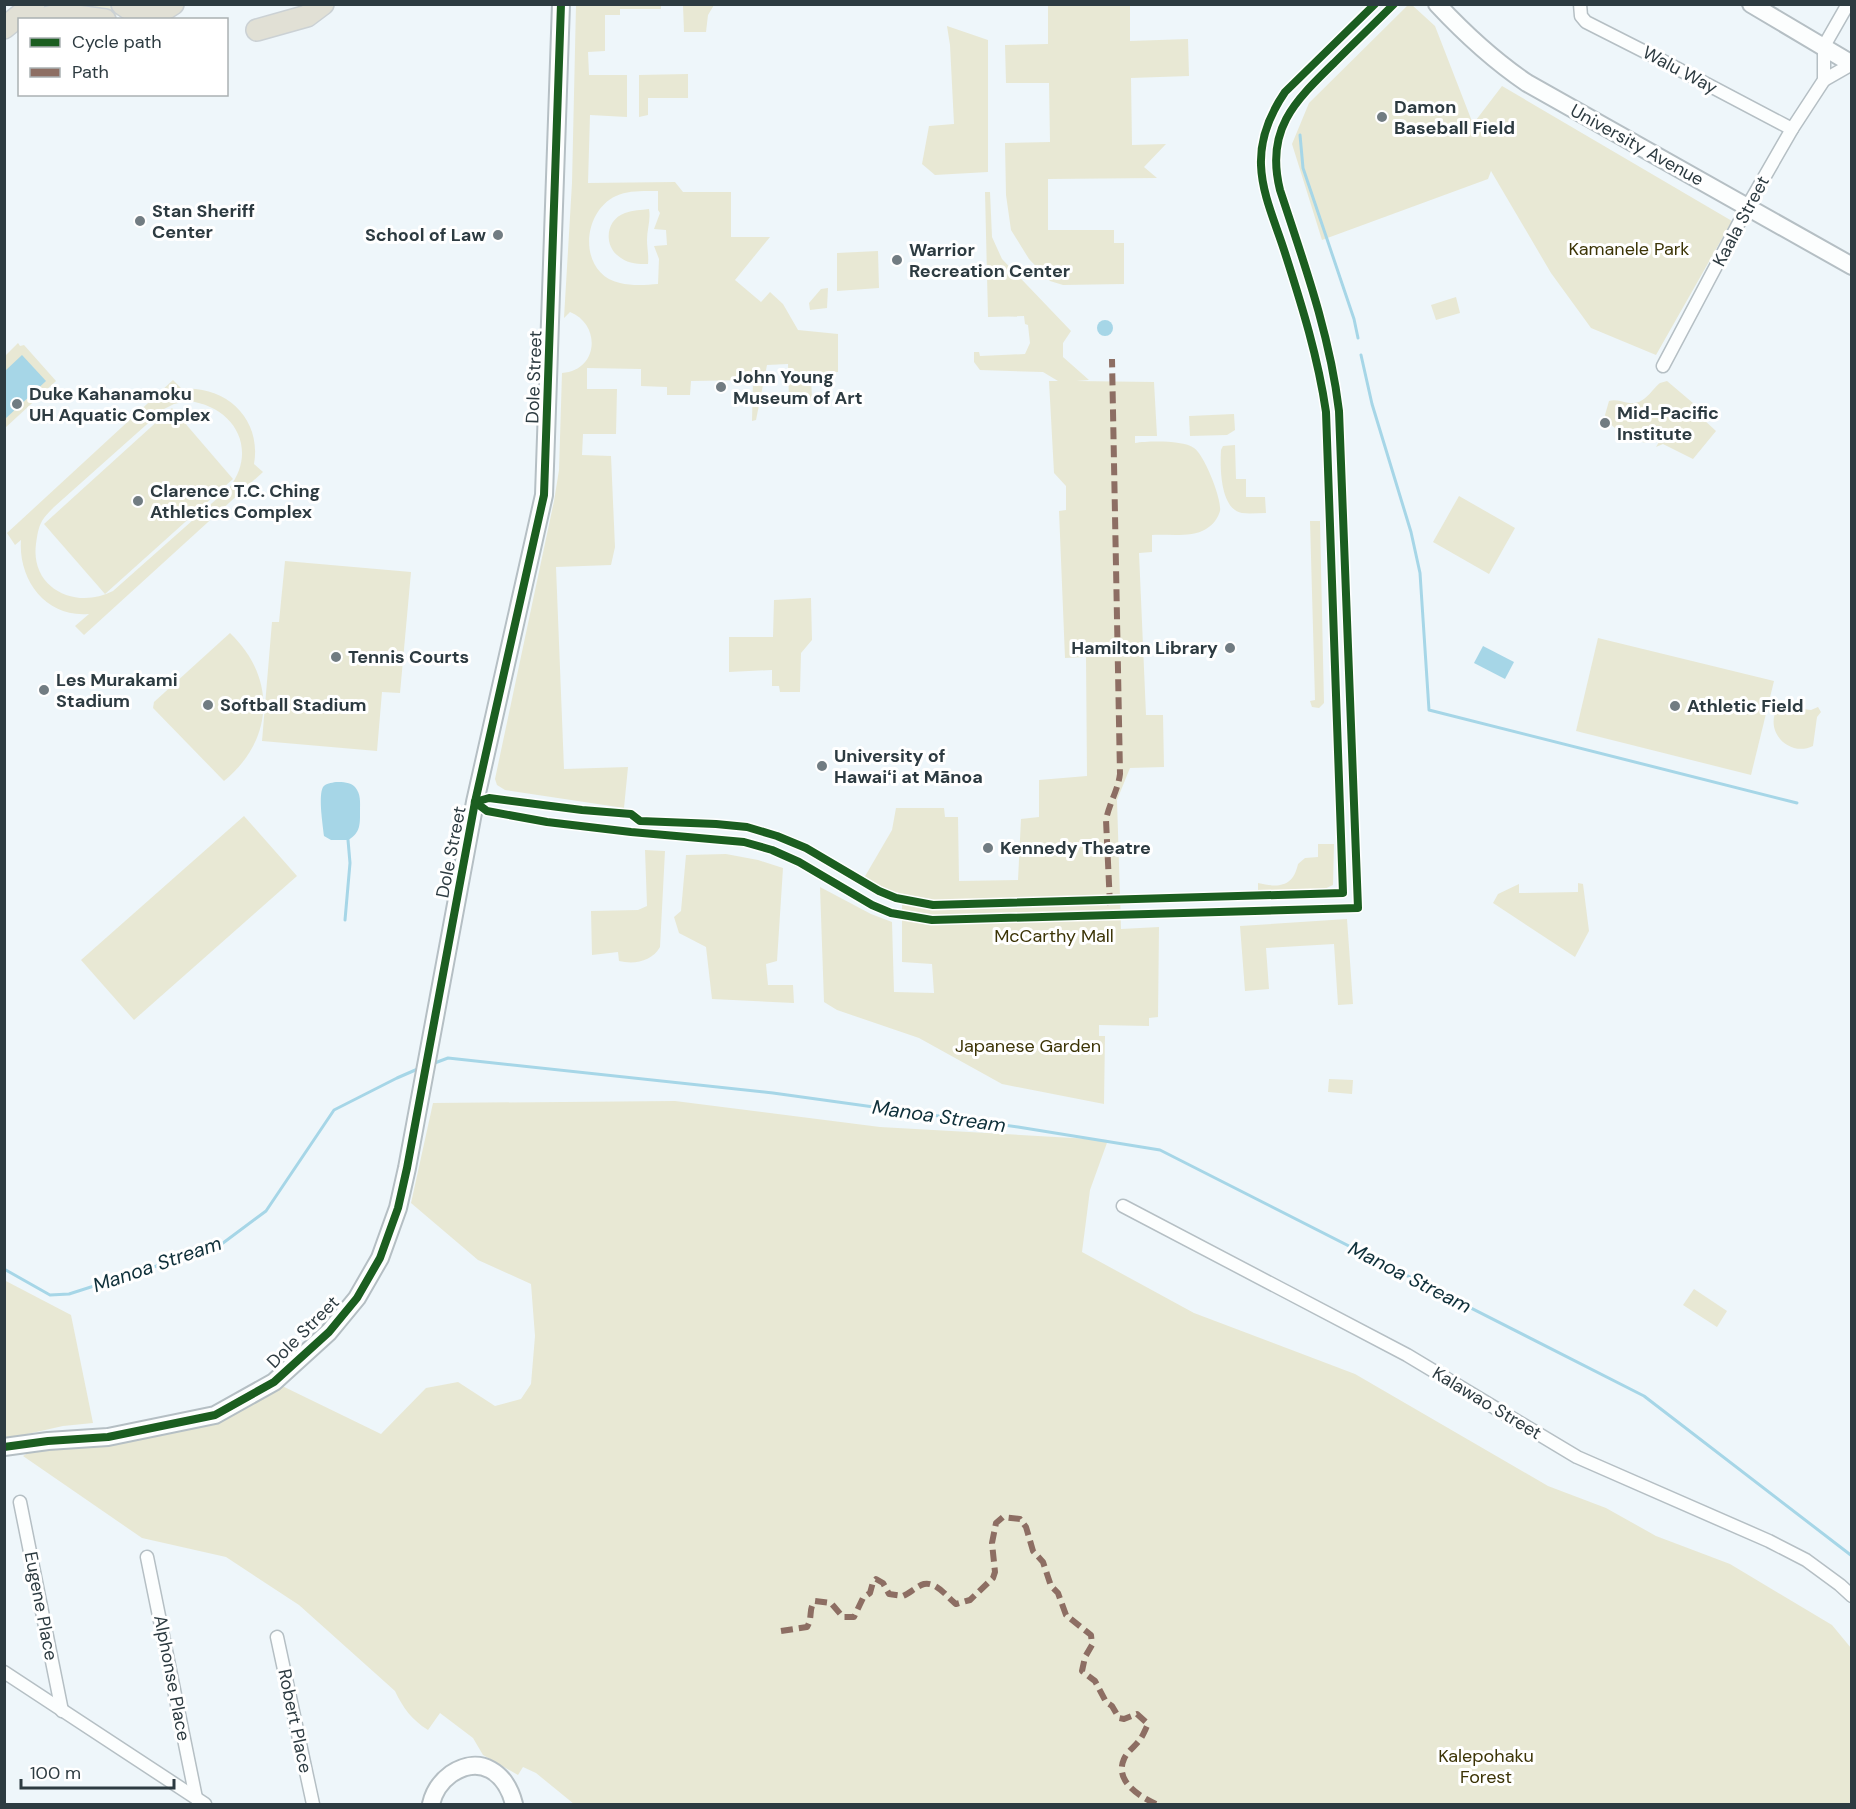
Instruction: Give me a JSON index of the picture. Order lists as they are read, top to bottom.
{
  "streets": {
    "street": [
      "Walu Way",
      "University Avenue",
      "Kaala Street",
      "Dole Street",
      "Kalawao Street",
      "Eugene Place",
      "Alphonse Place",
      "Robert Place"
    ]
  },
  "crossings": [
    ["Walu Way", "Kaala Street"],
    ["University Avenue", "Kaala Street"]
  ],
  "water": ["Manoa Stream"],
  "parks": [
    "Kamanele Park",
    "McCarthy Mall",
    "Japanese Garden",
    "Kalepohaku Forest"
  ],
  "places": [
    "Damon Baseball Field",
    "Stan Sheriff Center",
    "School of Law",
    "Warrior Recreation Center",
    "John Young Museum of Art",
    "Duke Kahanamoku UH Aquatic Complex",
    "Mid-Pacific Institute",
    "Clarence T.C. Ching Athletics Complex",
    "Hamilton Library",
    "Tennis Courts",
    "Les Murakami Stadium",
    "Softball Stadium",
    "Athletic Field",
    "University of Hawaiʻi at Mānoa",
    "Kennedy Theatre"
  ],
  "legend": ["Cycle path", "Path"],
  "scale_bar": "100 m"
}
